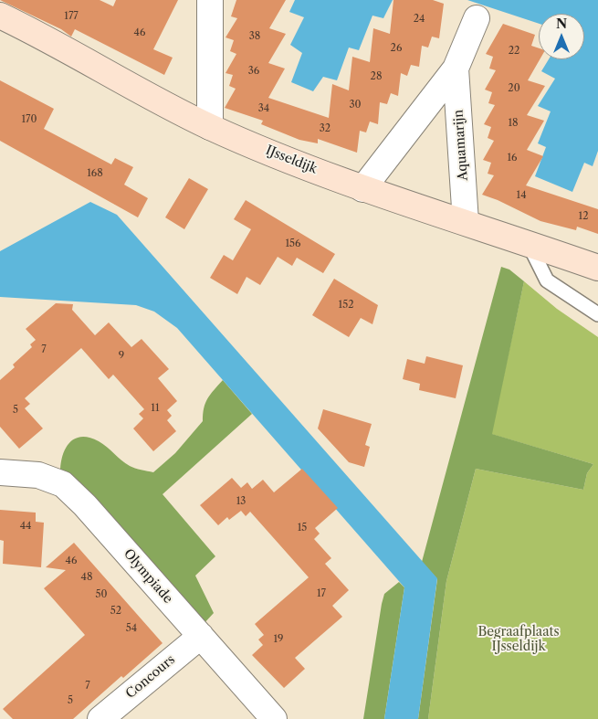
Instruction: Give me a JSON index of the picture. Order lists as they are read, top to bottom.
{
  "streets": {
    "street": [
      "Aquamarijn",
      "IJsseldijk",
      "Olympiade",
      "Concours"
    ]
  },
  "crossings": [
    ["Aquamarijn", "IJsseldijk"],
    ["Olympiade", "Concours"]
  ],
  "parks": ["Begraafplaats IJsseldijk"],
  "house_numbers": [
    "177",
    "24",
    "46",
    "38",
    "26",
    "22",
    "36",
    "28",
    "20",
    "30",
    "34",
    "170",
    "18",
    "32",
    "16",
    "168",
    "14",
    "12",
    "156",
    "152",
    "7",
    "9",
    "11",
    "5",
    "13",
    "44",
    "15",
    "46",
    "48",
    "17",
    "50",
    "52",
    "54",
    "19",
    "7",
    "5"
  ],
  "north": "top"
}
